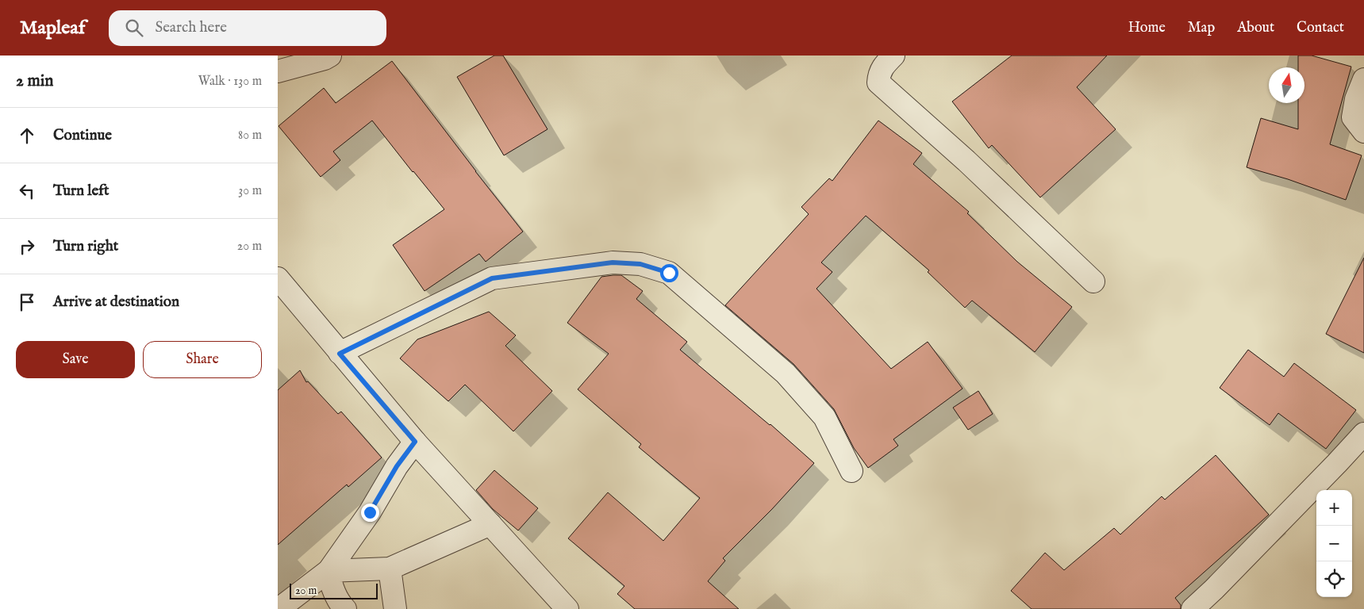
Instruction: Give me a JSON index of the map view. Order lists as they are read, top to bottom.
{
  "scale_bar": "20 m",
  "north": "top",
  "page": {
    "header": "Mapleaf",
    "search": "Search here",
    "nav": [
      "Home",
      "Map",
      "About",
      "Contact"
    ],
    "heading": ["2 min", "Walk · 130 m"],
    "list": [
      ["Continue", "80 m"],
      ["Turn left", "30 m"],
      ["Turn right", "20 m"],
      "Arrive at destination"
    ],
    "buttons": ["Save", "Share"],
    "map_buttons": ["+", "−"],
    "scale": "20 m"
  }
}
